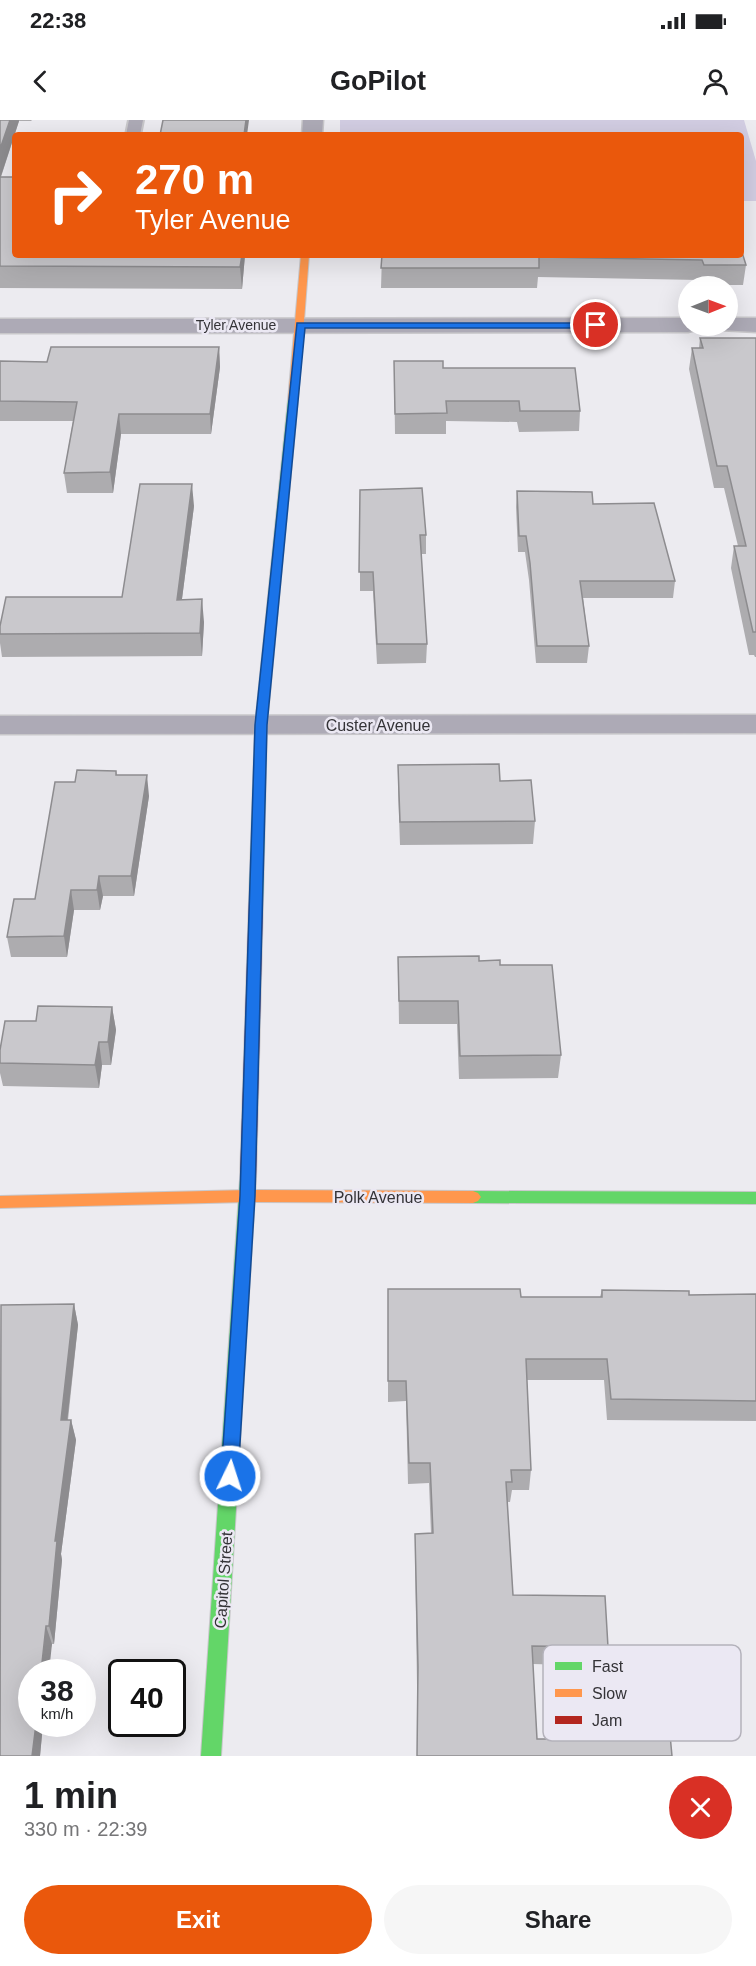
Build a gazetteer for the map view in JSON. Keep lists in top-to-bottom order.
{
  "streets": {
    "street": [
      "Tyler Avenue",
      "Custer Avenue",
      "Polk Avenue",
      "Capitol Street"
    ]
  },
  "crossings": [
    ["Tyler Avenue", "Capitol Street"],
    ["Custer Avenue", "Capitol Street"],
    ["Polk Avenue", "Capitol Street"]
  ],
  "legend": ["Fast", "Slow", "Jam"],
  "north": "right",
  "page": {
    "status": "22:38",
    "header": "GoPilot",
    "turn": ["270 m", "Tyler Avenue"],
    "speed": "38 km/h",
    "limit": "40",
    "heading": ["1 min", "330 m · 22:39"],
    "buttons": ["Exit", "Share"]
  }
}
